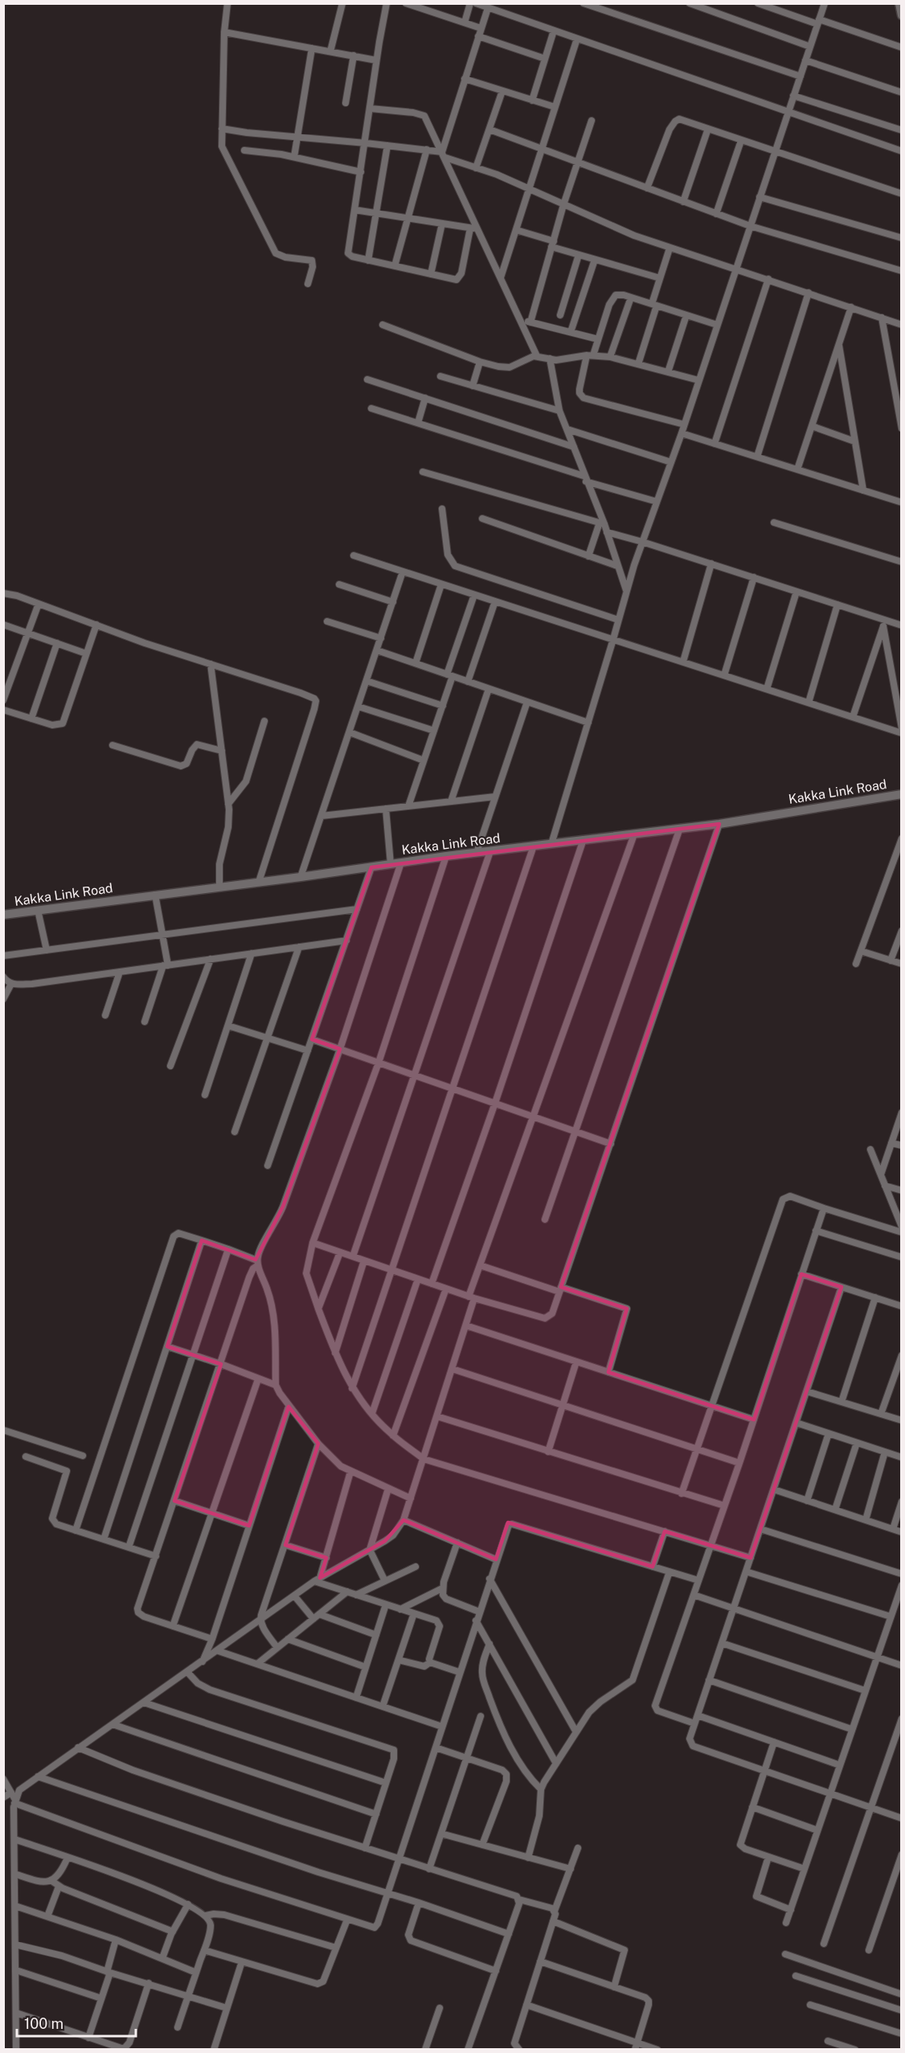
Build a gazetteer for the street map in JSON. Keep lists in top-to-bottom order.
{
  "streets": {
    "street": ["Kakka Link Road"]
  },
  "scale_bar": "100 m"
}
